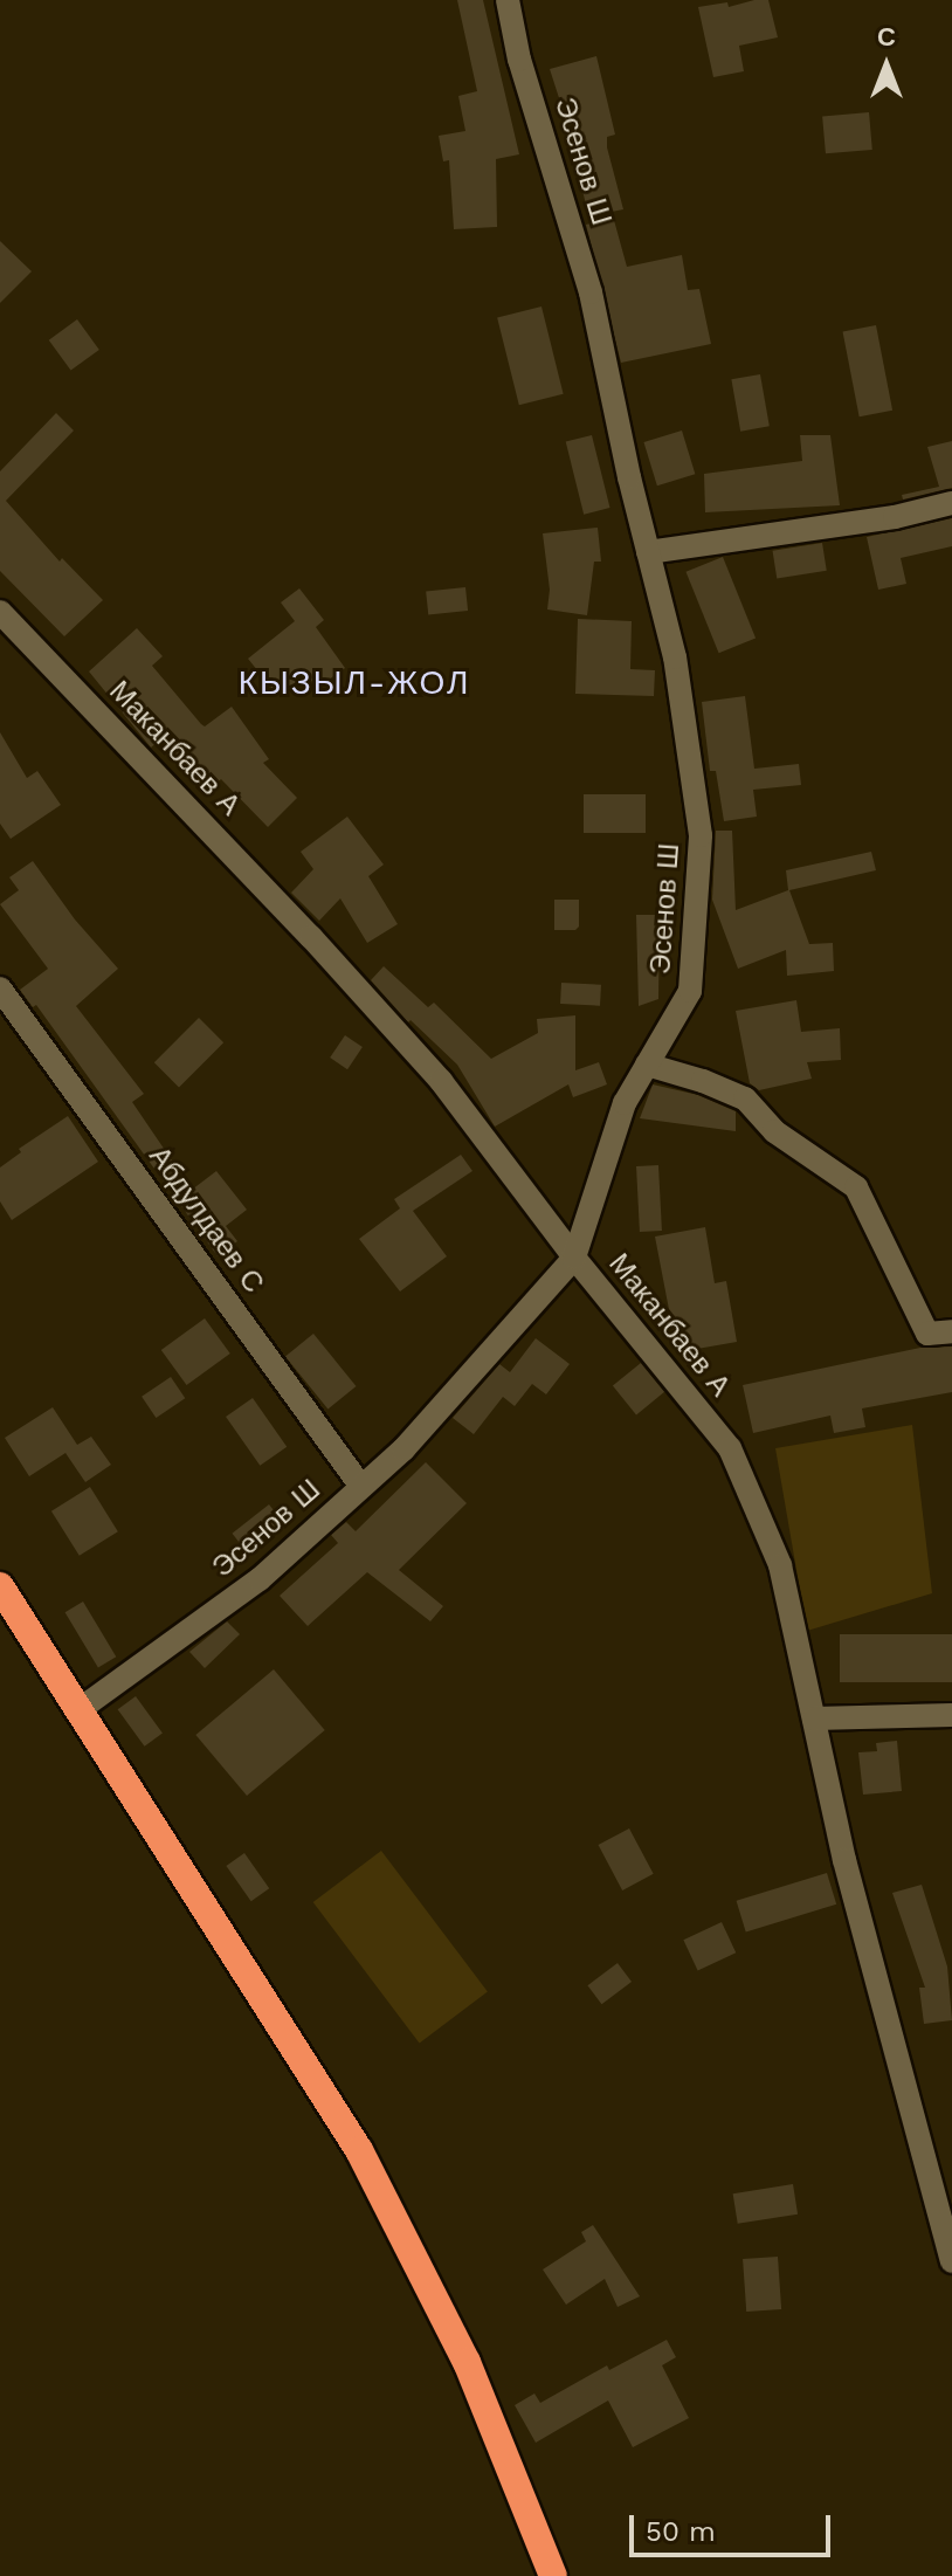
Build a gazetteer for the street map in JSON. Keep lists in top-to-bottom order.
{
  "streets": {
    "street": ["Эсенов Ш", "Маканбаев А", "Абдулдаев С"]
  },
  "crossings": [
    ["Эсенов Ш", "Маканбаев А"],
    ["Эсенов Ш", "Абдулдаев С"]
  ],
  "districts": ["КЫЗЫЛ-ЖОЛ"],
  "scale_bar": "50 m",
  "north": "top"
}
